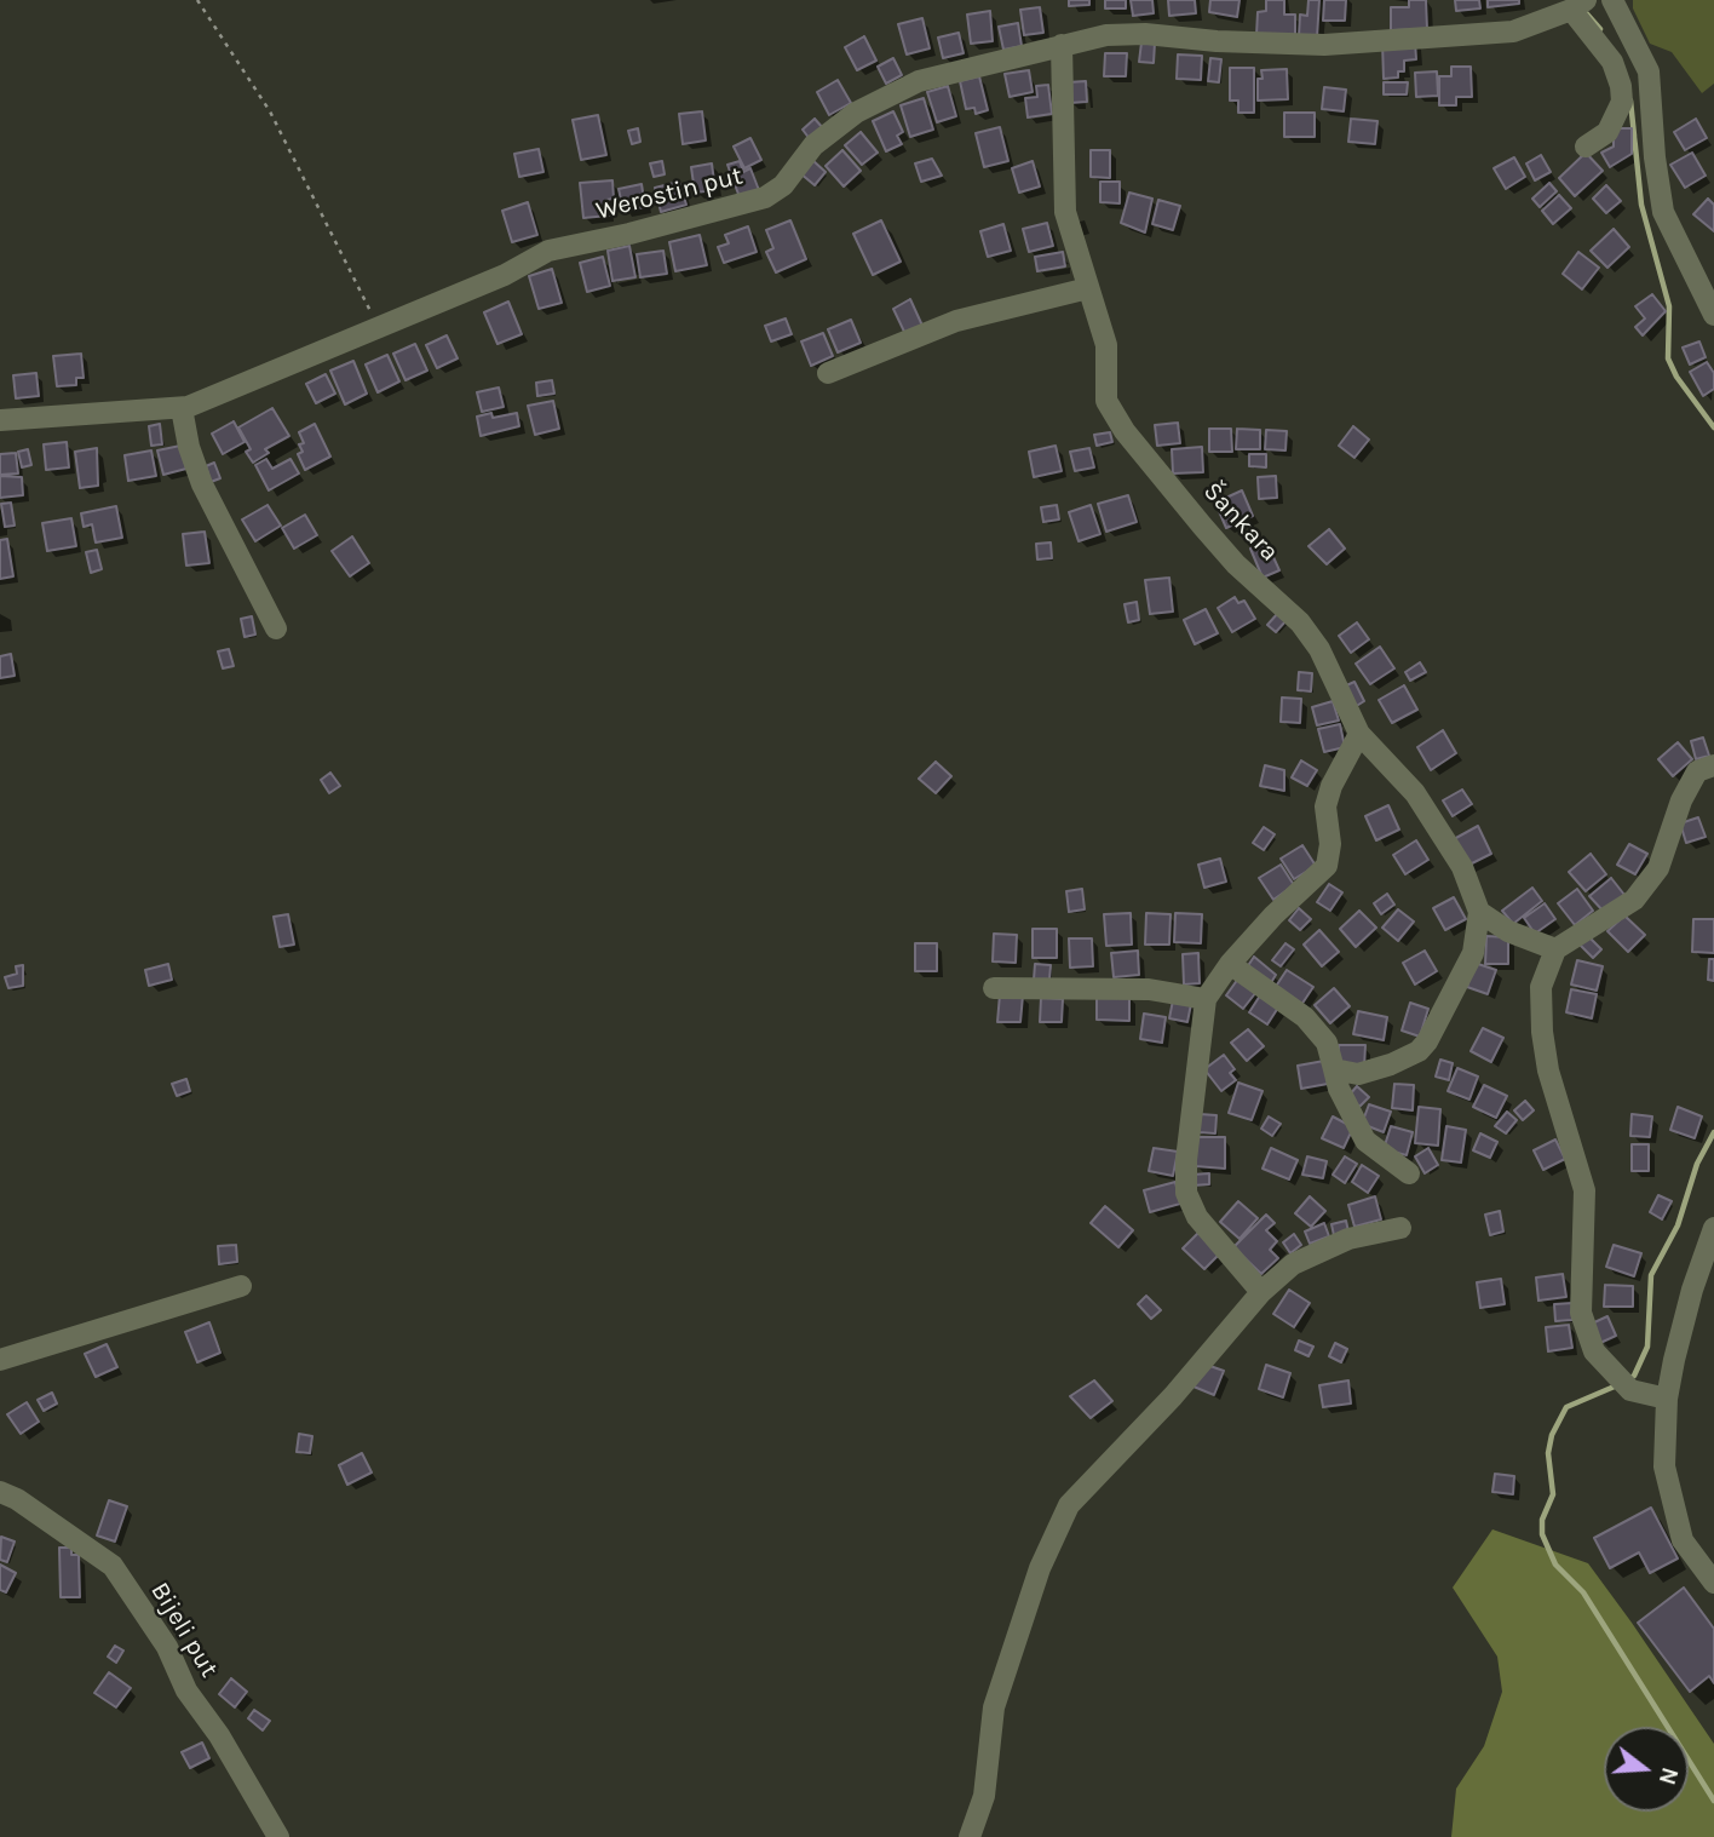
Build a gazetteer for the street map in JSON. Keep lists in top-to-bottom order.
{
  "streets": {
    "street": ["Werostin put", "Šankara", "Bijeli put"]
  },
  "crossings": [
    ["Werostin put", "Šankara"]
  ],
  "north": "right"
}
